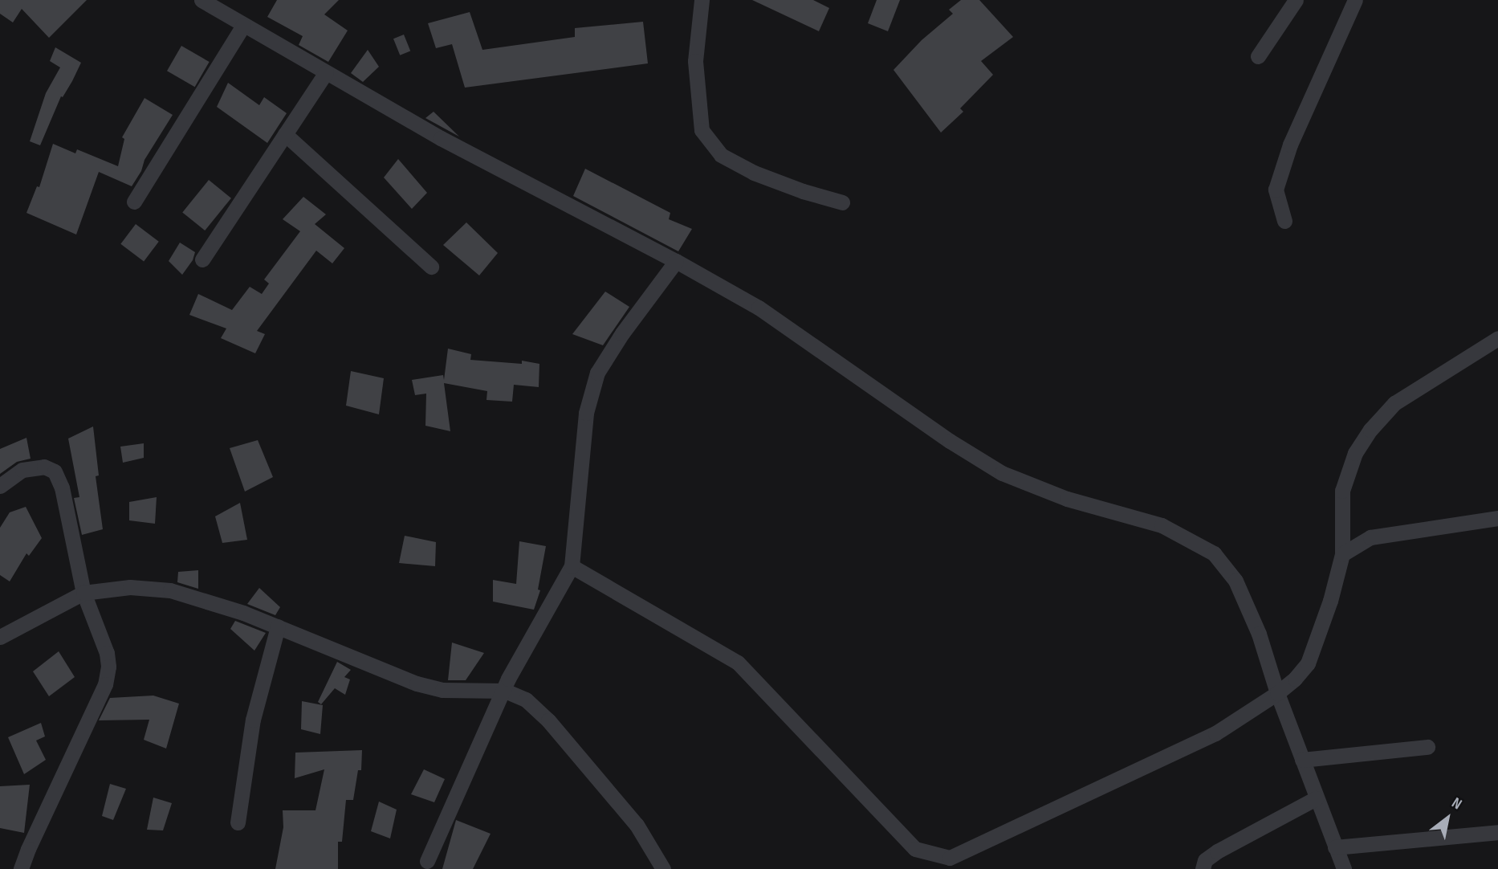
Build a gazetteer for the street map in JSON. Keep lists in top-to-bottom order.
{
  "north": "top right"
}
